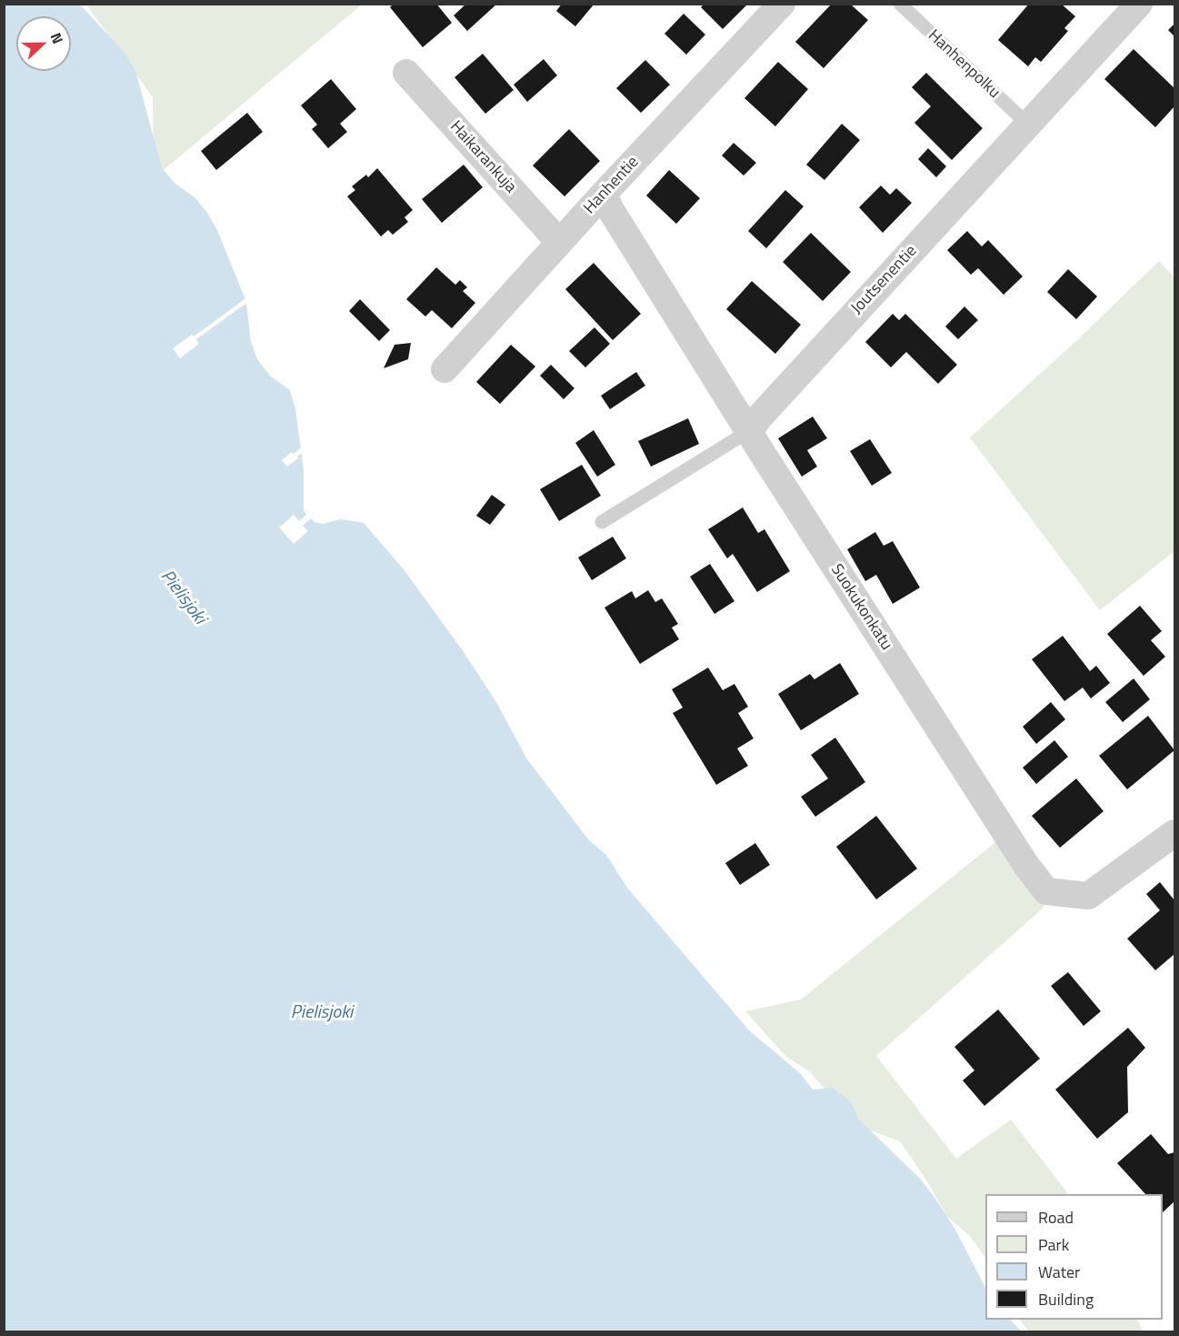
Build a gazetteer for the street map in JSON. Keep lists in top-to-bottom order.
{
  "streets": {
    "street": [
      "Haikarankuja",
      "Hanhentie",
      "Joutsenentie",
      "Suokukonkatu"
    ],
    "lane": ["Hanhenpolku"]
  },
  "crossings": [
    ["Hanhenpolku", "Joutsenentie"],
    ["Haikarankuja", "Hanhentie"],
    ["Hanhentie", "Suokukonkatu"],
    ["Joutsenentie", "Suokukonkatu"]
  ],
  "water": ["Pielisjoki"],
  "legend": [
    "Road",
    "Park",
    "Water",
    "Building"
  ],
  "north": "right"
}
